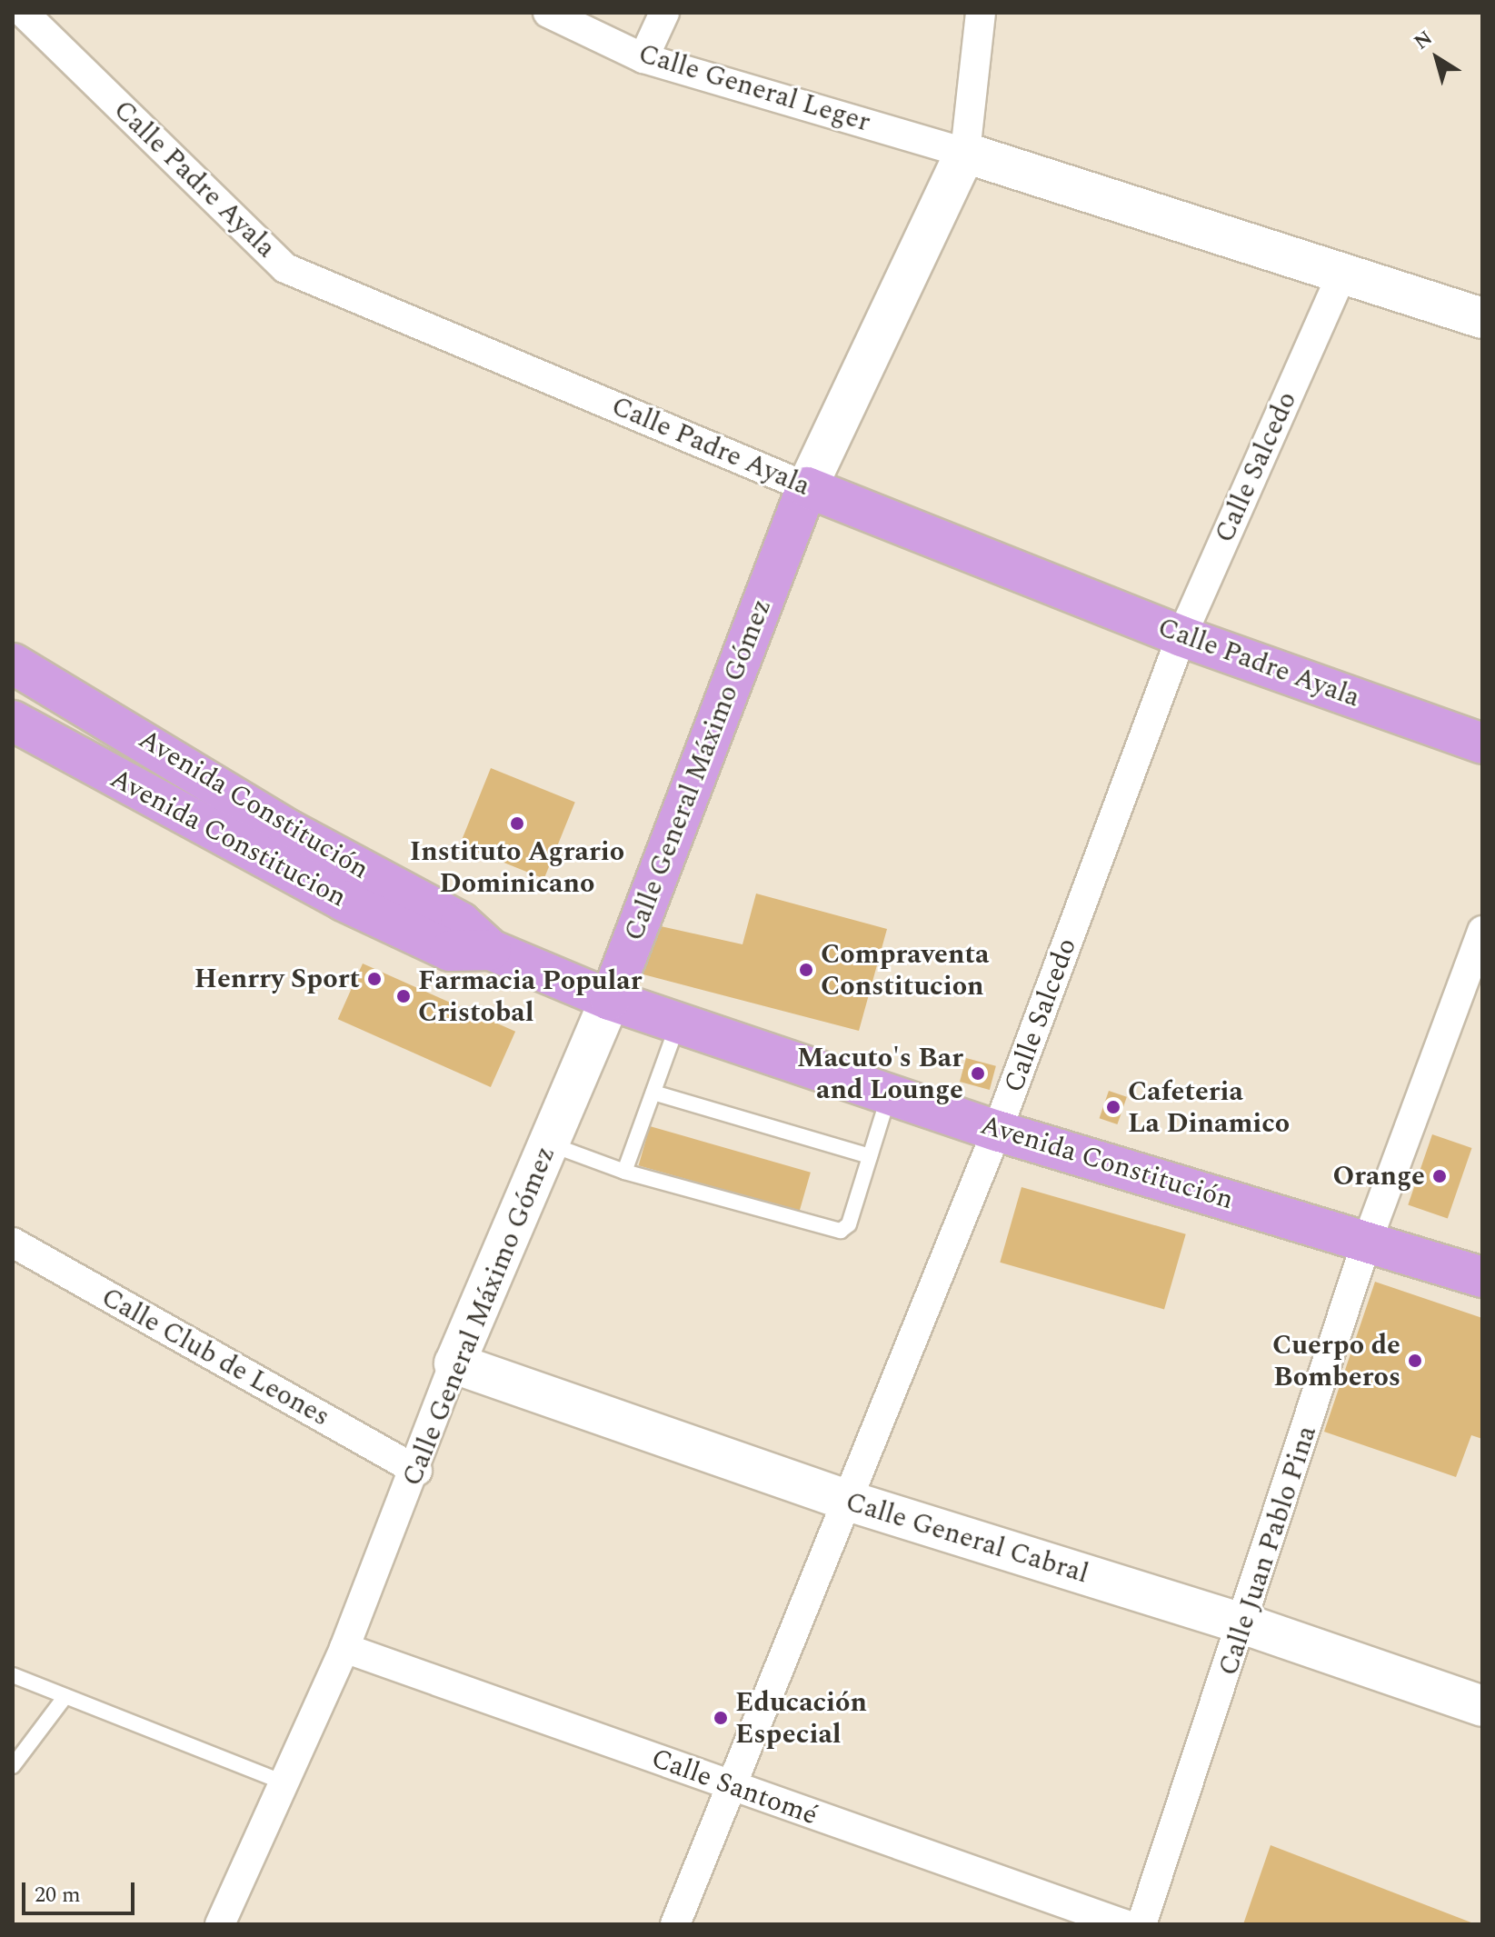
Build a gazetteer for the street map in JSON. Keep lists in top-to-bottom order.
{
  "streets": {
    "main road": [
      "Calle Padre Ayala",
      "Calle General Máximo Gómez",
      "Avenida Constitución",
      "Avenida Constitucion"
    ],
    "street": [
      "Calle General Leger",
      "Calle Salcedo",
      "Calle Club de Leones",
      "Calle General Cabral",
      "Calle Juan Pablo Pina",
      "Calle Santomé"
    ]
  },
  "crossings": [
    ["Calle General Leger", "Calle General Máximo Gómez"],
    ["Calle Padre Ayala", "Calle Salcedo"],
    ["Calle Padre Ayala", "Calle General Máximo Gómez"],
    ["Calle Salcedo", "Avenida Constitución"],
    ["Calle Salcedo", "Calle General Cabral"],
    ["Calle Salcedo", "Calle Santomé"],
    ["Calle General Máximo Gómez", "Avenida Constitución"],
    ["Calle General Máximo Gómez", "Calle Club de Leones"],
    ["Calle General Máximo Gómez", "Calle General Cabral"],
    ["Calle General Máximo Gómez", "Calle Santomé"],
    ["Avenida Constitución", "Avenida Constitucion"],
    ["Avenida Constitución", "Calle Juan Pablo Pina"],
    ["Calle General Cabral", "Calle Juan Pablo Pina"]
  ],
  "places": [
    "Instituto Agrario Dominicano",
    "Compraventa Constitucion",
    "Henrry Sport",
    "Farmacia Popular Cristobal",
    "Macuto's Bar and Lounge",
    "Cafeteria La Dinamico",
    "Orange",
    "Cuerpo de Bomberos",
    "Educación Especial"
  ],
  "scale_bar": "20 m",
  "north": "top left"
}
